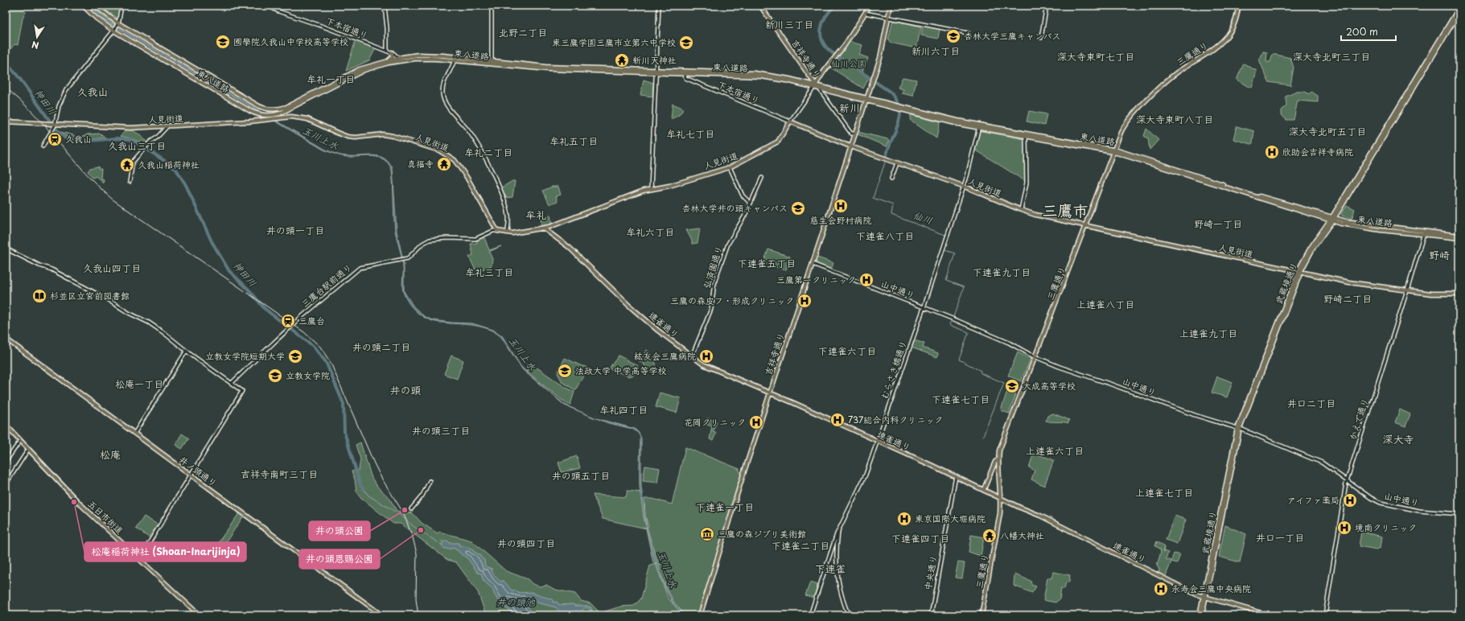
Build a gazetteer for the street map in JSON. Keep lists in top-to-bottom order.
{
  "streets": {
    "main road": [
      "三鷹通り",
      "東八道路",
      "吉祥寺通り",
      "人見街道",
      "武蔵境通り",
      "連雀通り",
      "井ノ頭通り",
      "五日市街道"
    ],
    "street": [
      "下本宿通り",
      "弘済園通り",
      "三鷹台駅前通り",
      "山中通り",
      "むらさき橋通り",
      "かえで通り",
      "中央通り"
    ]
  },
  "crossings": [
    ["下本宿通り", "東八道路"],
    ["下本宿通り", "人見街道"],
    ["三鷹通り", "東八道路"],
    ["三鷹通り", "人見街道"],
    ["三鷹通り", "山中通り"],
    ["三鷹通り", "連雀通り"],
    ["東八道路", "吉祥寺通り"],
    ["東八道路", "武蔵境通り"],
    ["東八道路", "むらさき橋通り"],
    ["東八道路", "かえで通り"],
    ["吉祥寺通り", "人見街道"],
    ["吉祥寺通り", "山中通り"],
    ["吉祥寺通り", "連雀通り"],
    ["人見街道", "武蔵境通り"],
    ["人見街道", "三鷹台駅前通り"],
    ["人見街道", "連雀通り"],
    ["人見街道", "むらさき橋通り"],
    ["人見街道", "かえで通り"],
    ["弘済園通り", "連雀通り"],
    ["武蔵境通り", "山中通り"],
    ["武蔵境通り", "連雀通り"],
    ["山中通り", "むらさき橋通り"],
    ["山中通り", "かえで通り"],
    ["連雀通り", "むらさき橋通り"],
    ["連雀通り", "中央通り"]
  ],
  "districts": [
    "新川三丁目",
    "北野二丁目",
    "新川六丁目",
    "深大寺東町七丁目",
    "深大寺北町三丁目",
    "牟礼一丁目",
    "久我山",
    "新川",
    "深大寺東町八丁目",
    "深大寺北町五丁目",
    "牟礼七丁目",
    "牟礼五丁目",
    "久我山三丁目",
    "牟礼二丁目",
    "三鷹市",
    "牟礼",
    "野崎一丁目",
    "井の頭一丁目",
    "牟礼六丁目",
    "下連雀八丁目",
    "野崎",
    "下連雀五丁目",
    "久我山四丁目",
    "牟礼三丁目",
    "下連雀九丁目",
    "野崎二丁目",
    "上連雀八丁目",
    "上連雀九丁目",
    "井の頭二丁目",
    "下連雀六丁目",
    "松庵一丁目",
    "井の頭",
    "下連雀七丁目",
    "井口二丁目",
    "牟礼四丁目",
    "井の頭三丁目",
    "深大寺",
    "上連雀六丁目",
    "松庵",
    "吉祥寺南町三丁目",
    "井の頭五丁目",
    "上連雀七丁目",
    "下連雀一丁目",
    "井口一丁目",
    "下連雀四丁目",
    "井の頭四丁目",
    "下連雀二丁目",
    "下連雀"
  ],
  "water": [
    "神田川",
    "玉川上水",
    "仙川",
    "井の頭池"
  ],
  "parks": ["仙川公園"],
  "places": {
    "school or university": [
      "杏林大学三鷹キャンパス",
      "國學院久我山中学校高等学校",
      "東三鷹学園三鷹市立第六中学校",
      "杏林大学井の頭キャンパス",
      "立教女学院短期大学",
      "法政大学 中学高等学校",
      "立教女学院",
      "大成高等学校"
    ],
    "temple": [
      "新川天神社",
      "真福寺",
      "久我山稲荷神社",
      "八幡大神社"
    ],
    "station": ["久我山", "三鷹台"],
    "hospital": [
      "欣助会吉祥寺病院",
      "慈生会野村病院",
      "三鷹第一クリニック",
      "三鷹の森皮フ・形成クリニック",
      "紘友会三鷹病院",
      "737総合内科クリニック",
      "花岡クリニック",
      "アイファ薬局",
      "東京国際大堀病院",
      "境南クリニック",
      "永寿会三鷹中央病院"
    ],
    "library": ["杉並区立宮前図書館"],
    "other": ["松庵稲荷神社 (Shoan-Inarijinja)", "井の頭公園", "井の頭恩賜公園"],
    "museum": ["三鷹の森ジブリ美術館"]
  },
  "scale_bar": "200 m",
  "north": "bottom"
}
